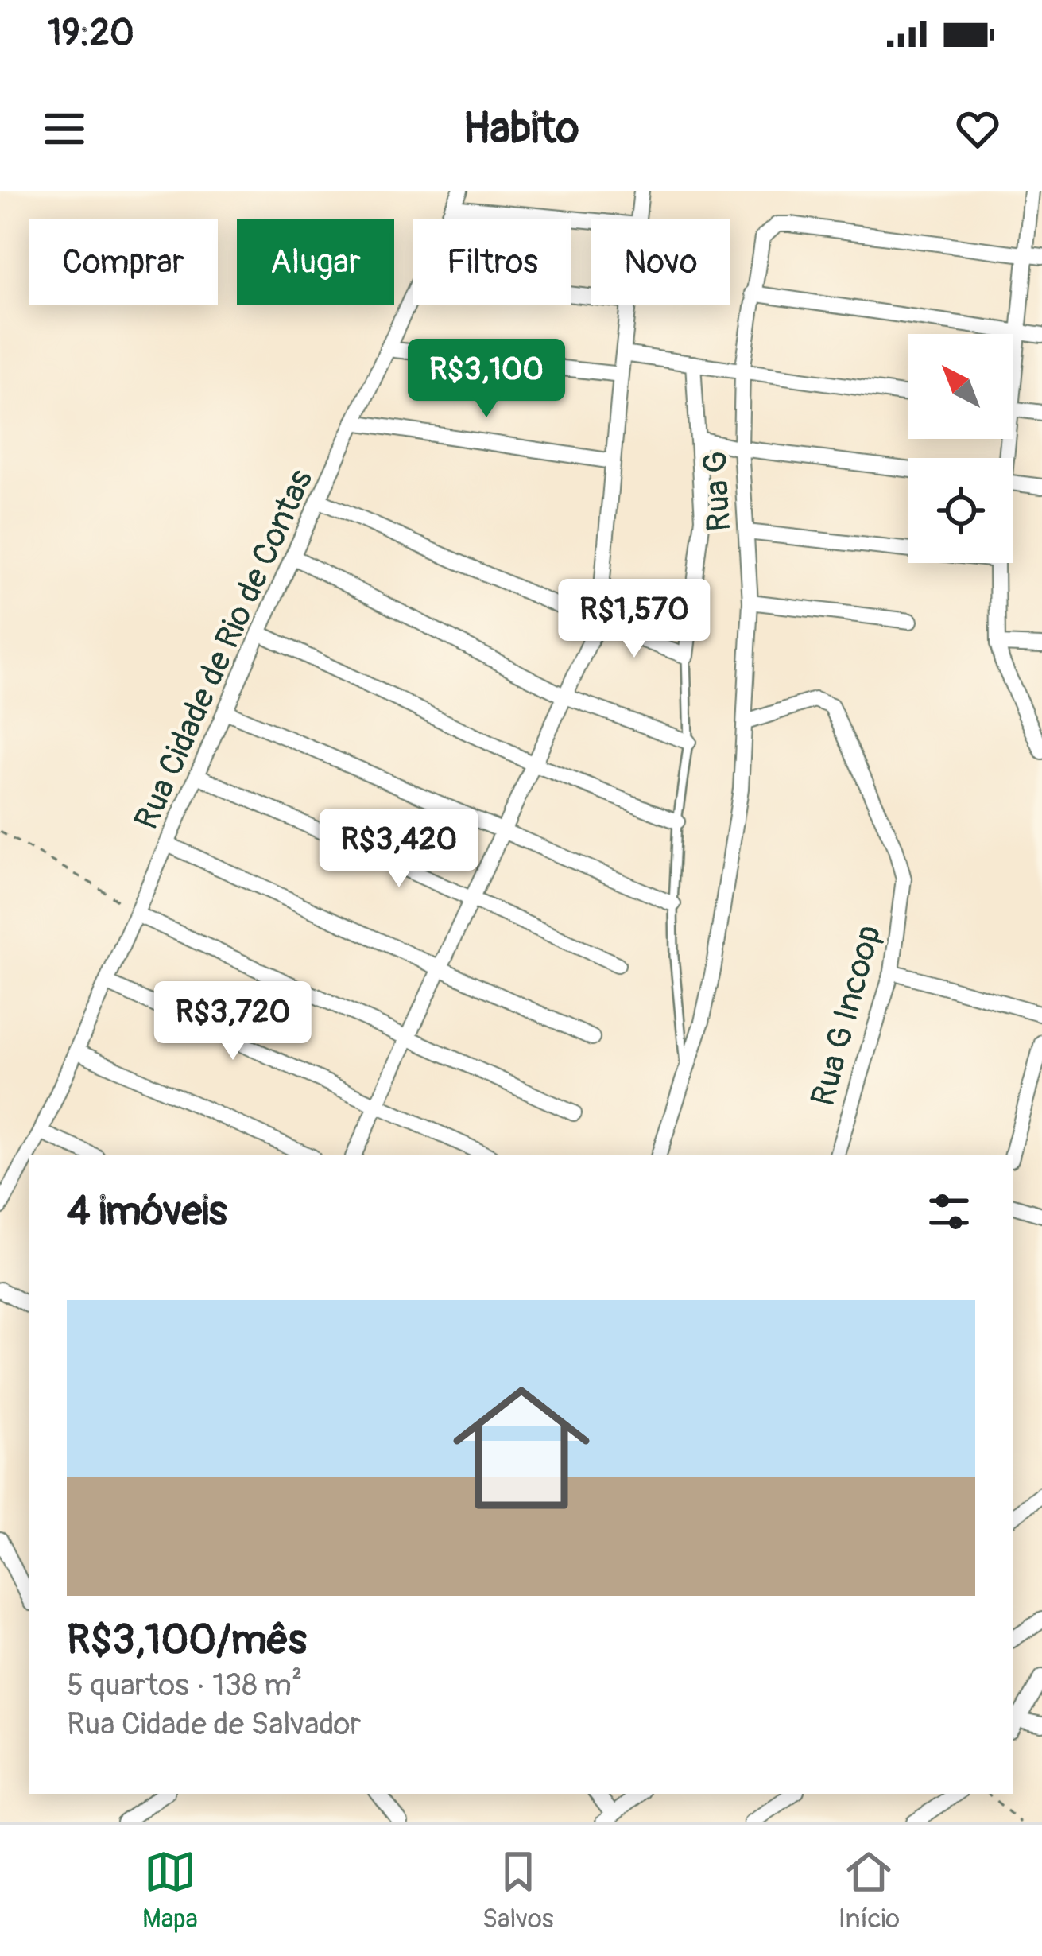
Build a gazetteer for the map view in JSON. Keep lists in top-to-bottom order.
{
  "streets": {
    "street": ["Rua G", "Rua Cidade de Rio de Contas", "Rua G Incoop"]
  },
  "crossings": [
    ["Rua G", "Rua G Incoop"]
  ],
  "north": "top left",
  "page": {
    "status": "19:20",
    "header": "Habito",
    "chip": [
      "Comprar",
      "Alugar",
      "Filtros",
      "Novo"
    ],
    "price": [
      "R$3,100",
      "R$1,570",
      "R$3,420",
      "R$3,720"
    ],
    "heading": "4 imóveis",
    "list": [
      {
        "name": "R$3,100/mês",
        "note": "5 quartos · 138 m² · Rua Cidade de Salvador"
      }
    ],
    "tabs": ["Mapa", "Salvos", "Início"]
  }
}
